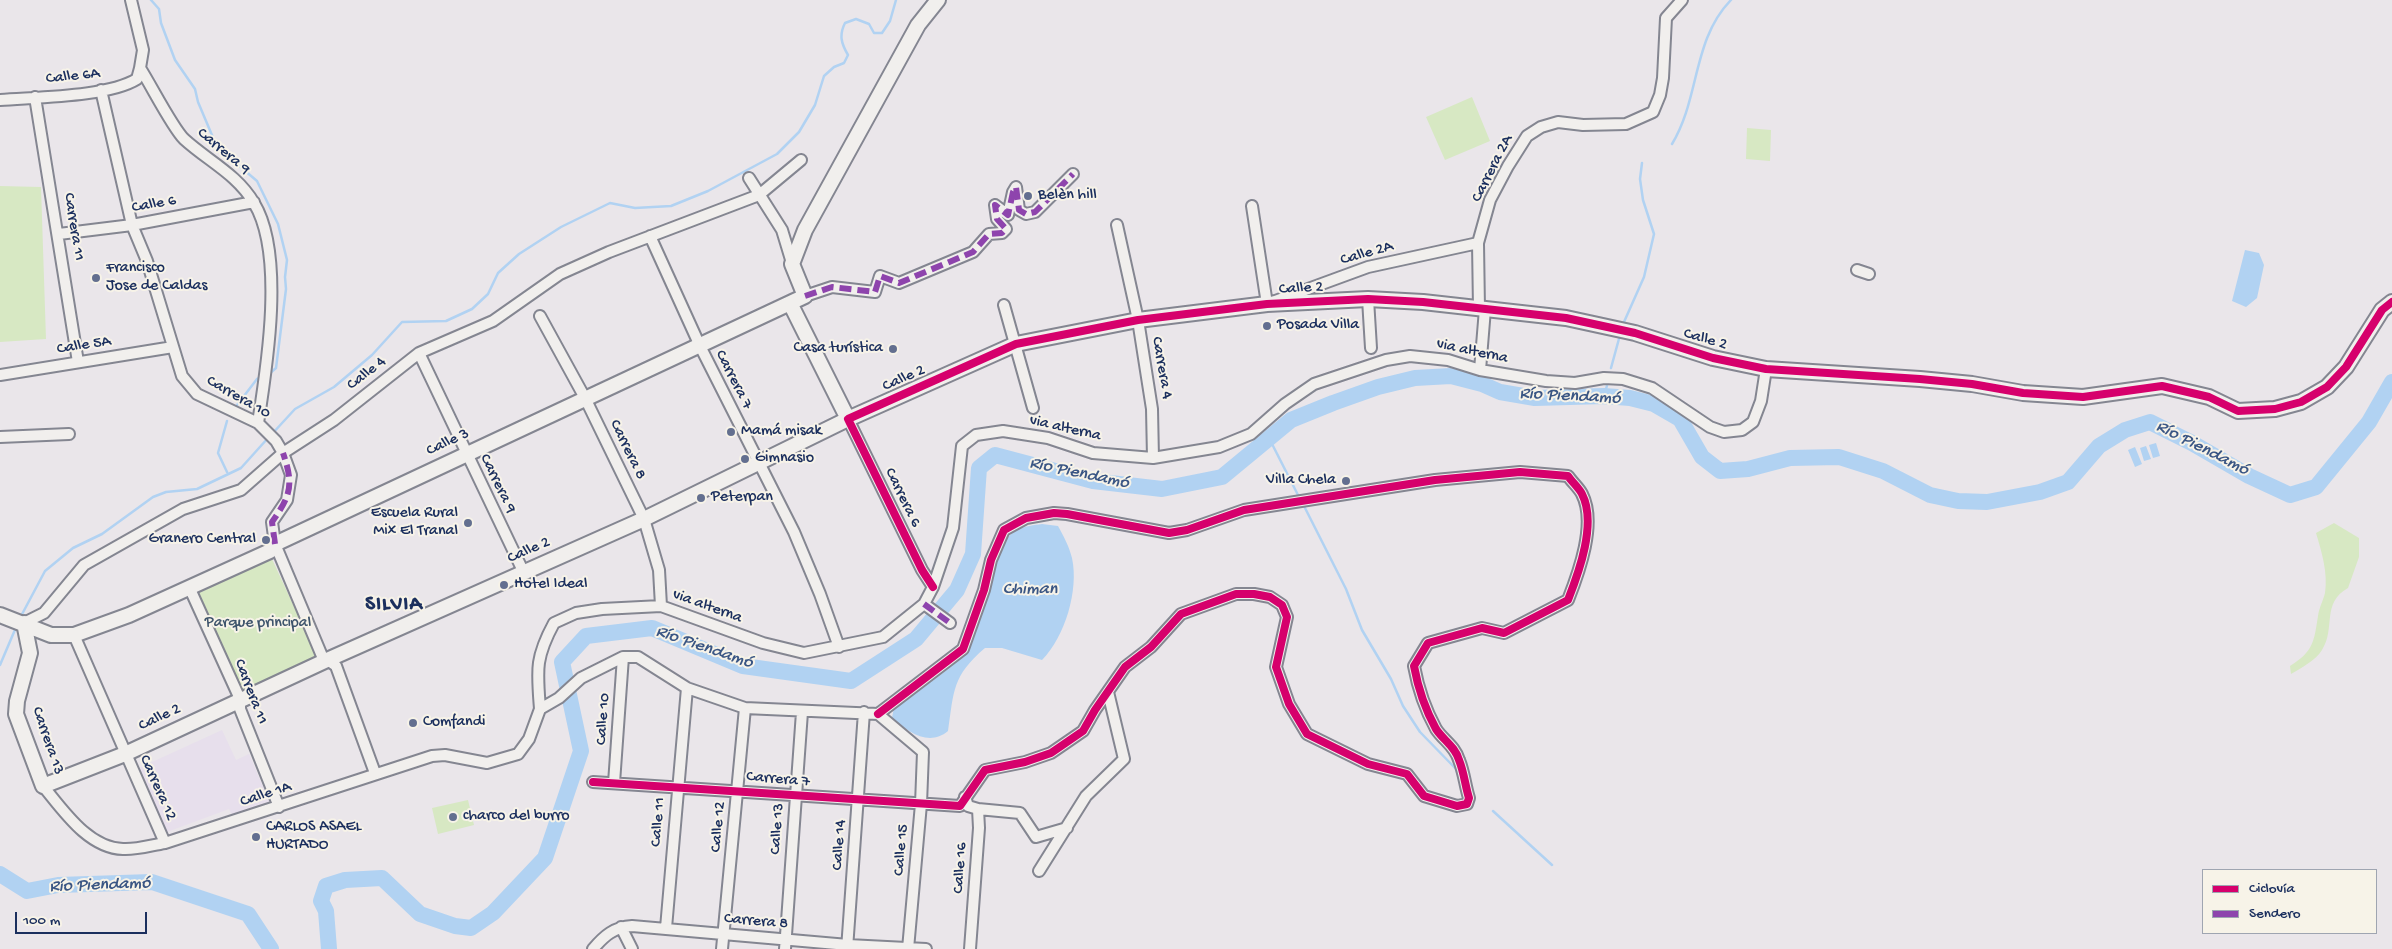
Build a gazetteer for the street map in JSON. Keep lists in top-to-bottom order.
{
  "streets": {
    "main road": [
      "Calle 2",
      "Calle 3",
      "Carrera 6",
      "Carrera 13"
    ],
    "street": [
      "Calle 6A",
      "Carrera 9",
      "Carrera 2A",
      "Calle 6",
      "Carrera 11",
      "Calle 2A",
      "Calle 5A",
      "via alterna",
      "Carrera 4",
      "Calle 4",
      "Carrera 7",
      "Carrera 10",
      "Carrera 8",
      "Calle 10",
      "Carrera 12",
      "Calle 1A",
      "Calle 11",
      "Calle 12",
      "Calle 13",
      "Calle 14",
      "Calle 15",
      "Calle 16"
    ]
  },
  "crossings": [
    ["Calle 6A", "Carrera 9"],
    ["Calle 6A", "Carrera 11"],
    ["Calle 6A", "Carrera 10"],
    ["Carrera 9", "Calle 6"],
    ["Carrera 9", "Calle 2"],
    ["Carrera 9", "Calle 4"],
    ["Carrera 9", "Carrera 10"],
    ["Carrera 9", "Calle 3"],
    ["Carrera 2A", "Calle 2A"],
    ["Carrera 2A", "Calle 2"],
    ["Carrera 2A", "via alterna"],
    ["Calle 6", "Carrera 11"],
    ["Calle 6", "Carrera 10"],
    ["Carrera 11", "Calle 2"],
    ["Carrera 11", "Calle 5A"],
    ["Carrera 11", "Calle 3"],
    ["Carrera 11", "Calle 1A"],
    ["Calle 2A", "Calle 2"],
    ["Calle 2", "via alterna"],
    ["Calle 2", "Carrera 4"],
    ["Calle 2", "Carrera 7"],
    ["Calle 2", "Carrera 10"],
    ["Calle 2", "Carrera 8"],
    ["Calle 2", "Carrera 6"],
    ["Calle 2", "Carrera 13"],
    ["Calle 2", "Carrera 12"],
    ["Calle 5A", "Carrera 10"],
    ["via alterna", "Carrera 4"],
    ["via alterna", "Carrera 7"],
    ["via alterna", "Carrera 8"],
    ["via alterna", "Carrera 6"],
    ["via alterna", "Calle 1A"],
    ["Calle 4", "Carrera 7"],
    ["Calle 4", "Carrera 10"],
    ["Calle 4", "Calle 3"],
    ["Calle 4", "Carrera 13"],
    ["Carrera 7", "Calle 3"],
    ["Carrera 7", "Calle 10"],
    ["Carrera 7", "Calle 11"],
    ["Carrera 7", "Calle 12"],
    ["Carrera 7", "Calle 13"],
    ["Carrera 7", "Calle 14"],
    ["Carrera 7", "Calle 15"],
    ["Carrera 10", "Calle 3"],
    ["Carrera 10", "Calle 1A"],
    ["Calle 3", "Carrera 8"],
    ["Calle 3", "Carrera 6"],
    ["Calle 3", "Carrera 13"],
    ["Calle 3", "Carrera 12"],
    ["Carrera 8", "Calle 11"],
    ["Carrera 8", "Calle 12"],
    ["Carrera 8", "Calle 13"],
    ["Carrera 8", "Calle 14"],
    ["Carrera 8", "Calle 15"],
    ["Carrera 13", "Carrera 12"],
    ["Carrera 13", "Calle 1A"],
    ["Carrera 12", "Calle 1A"]
  ],
  "districts": ["SILVIA"],
  "water": ["Río Piendamó", "Chiman"],
  "parks": ["Parque principal"],
  "places": [
    "Belèn hill",
    "Francisco Jose de Caldas",
    "Posada Villa",
    "Casa turística",
    "Mamá misak",
    "Gimnasio",
    "Villa Chela",
    "Peterpan",
    "Escuela Rural Mix El Tranal",
    "Granero Central",
    "Hotel Ideal",
    "Comfandi",
    "charco del burro",
    "CARLOS ASAEL HURTADO"
  ],
  "legend": ["Ciclovía", "Sendero"],
  "scale_bar": "100 m"
}
